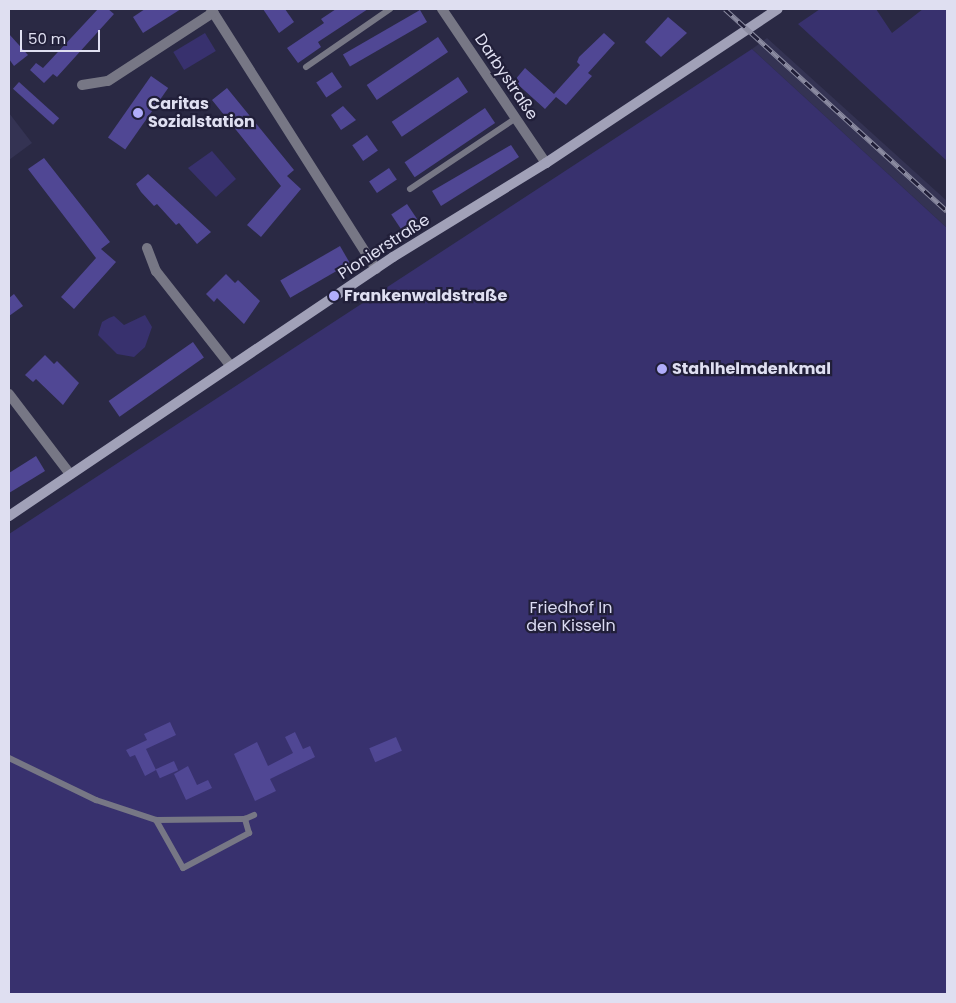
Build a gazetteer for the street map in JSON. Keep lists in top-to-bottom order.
{
  "streets": {
    "street": ["Darbystraße", "Pionierstraße"]
  },
  "crossings": [
    ["Darbystraße", "Pionierstraße"]
  ],
  "parks": ["Friedhof In den Kisseln"],
  "places": ["Caritas Sozialstation", "Frankenwaldstraße", "Stahlhelmdenkmal"],
  "scale_bar": "50 m"
}
